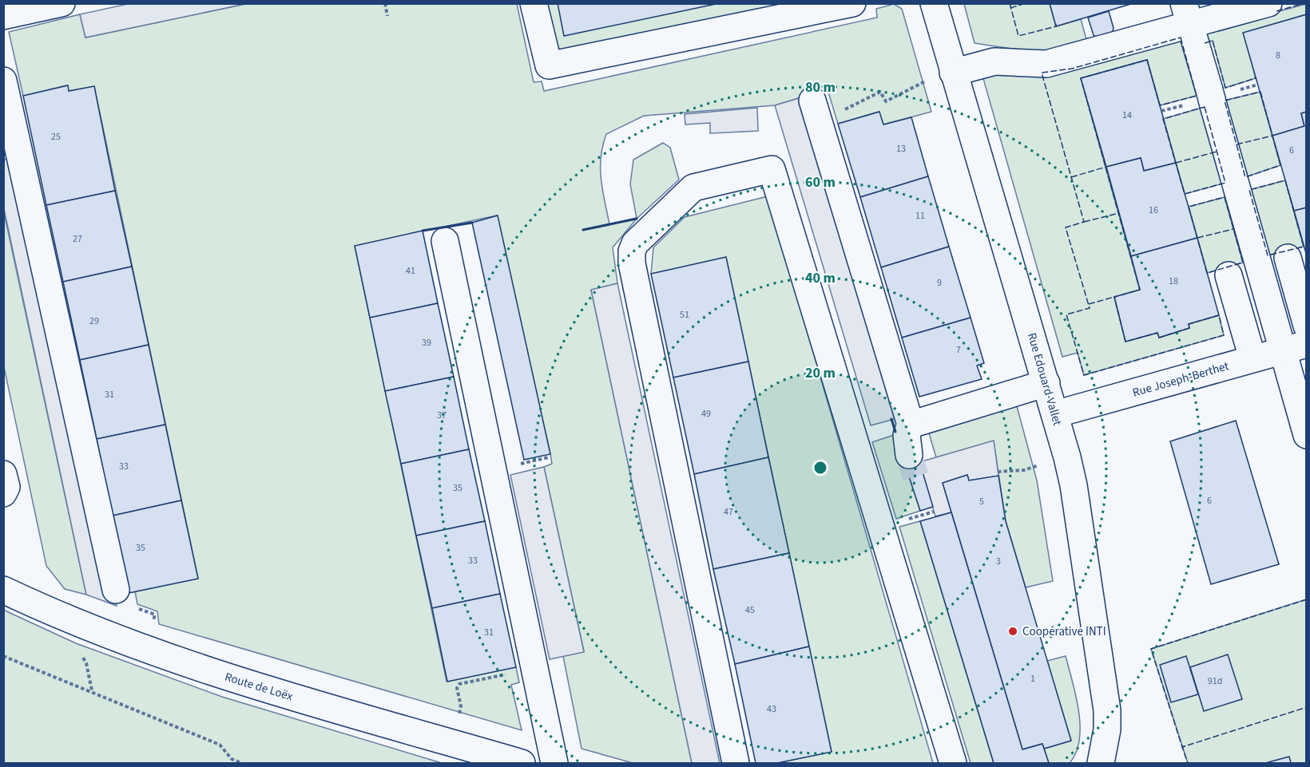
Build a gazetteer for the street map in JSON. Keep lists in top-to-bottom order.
{
  "streets": {
    "street": ["Rue Edouard-Vallet", "Rue Joseph-Berthet", "Route de Loëx"]
  },
  "crossings": [
    ["Rue Edouard-Vallet", "Rue Joseph-Berthet"]
  ],
  "places": ["Coopérative INTI"],
  "house_numbers": [
    "8",
    "14",
    "25",
    "13",
    "6",
    "16",
    "11",
    "27",
    "41",
    "18",
    "9",
    "51",
    "29",
    "39",
    "7",
    "31",
    "49",
    "37",
    "33",
    "35",
    "6",
    "5",
    "47",
    "35",
    "33",
    "3",
    "45",
    "31",
    "1",
    "91d",
    "43"
  ],
  "rings": [
    "80 m",
    "60 m",
    "40 m",
    "20 m"
  ]
}
